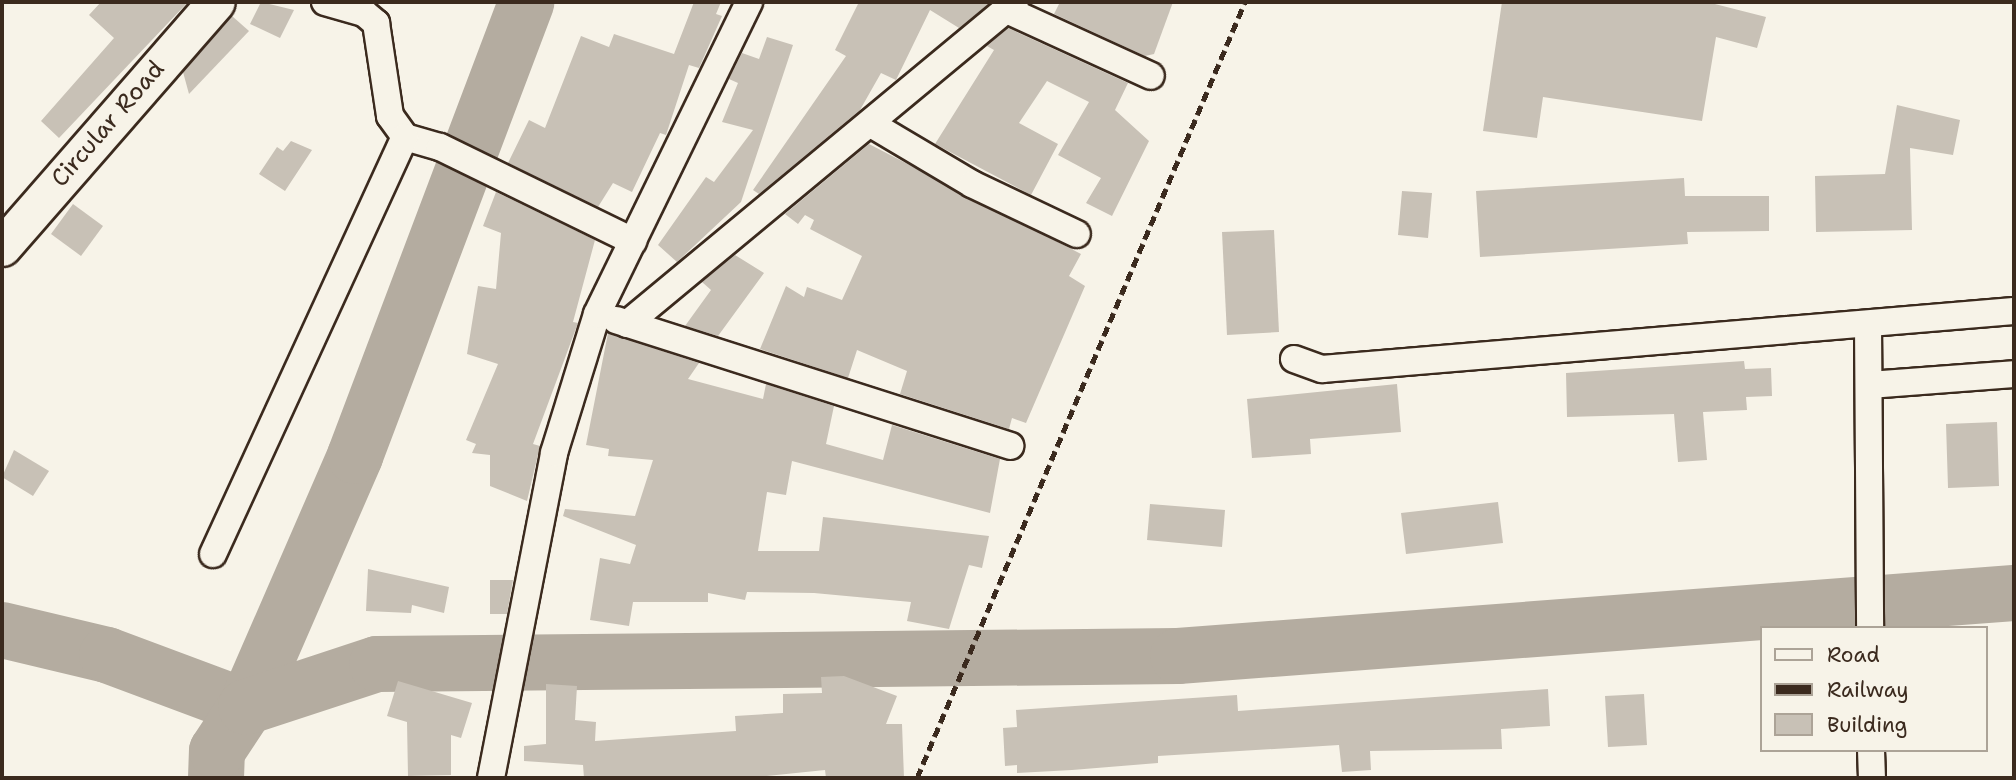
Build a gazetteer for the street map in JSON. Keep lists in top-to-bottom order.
{
  "streets": {
    "main road": ["Circular Road"]
  },
  "legend": ["Road", "Railway", "Building"]
}
